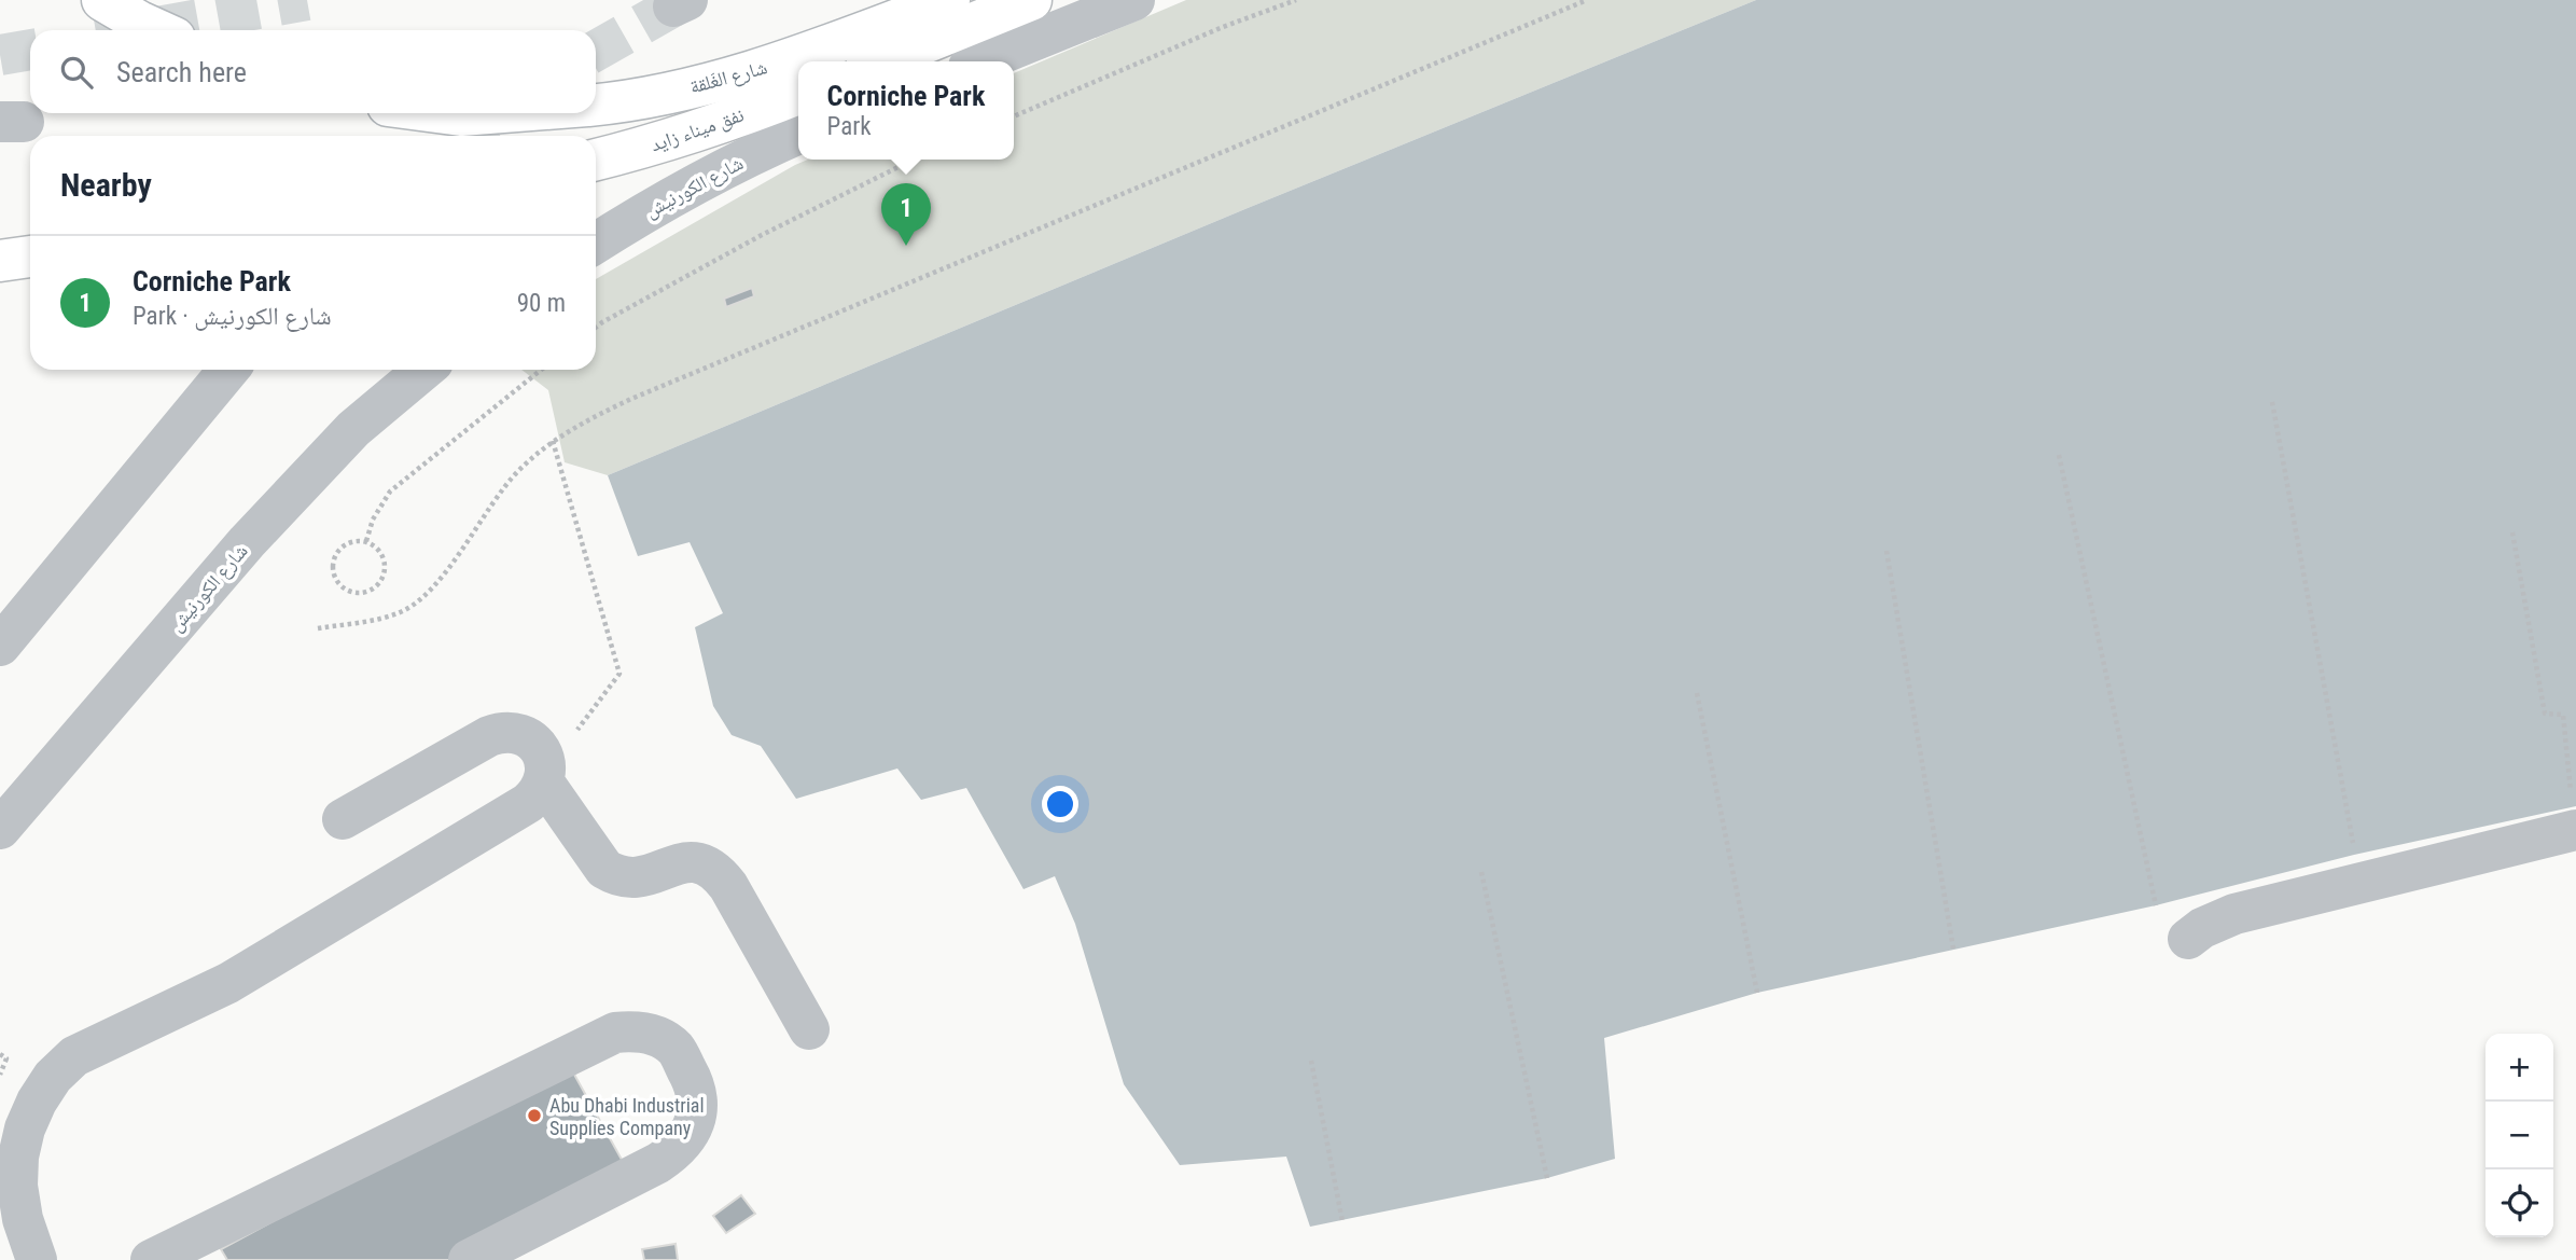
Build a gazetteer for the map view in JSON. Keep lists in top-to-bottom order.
{
  "streets": {
    "main road": ["شارع الغَلقة", "نفق ميناء زايد"],
    "street": ["شارع الكورنيش"]
  },
  "places": ["Abu Dhabi Industrial Supplies Company"],
  "page": {
    "search": "Search here",
    "popup": ["Corniche Park", "Park"],
    "heading": "Nearby",
    "pins": "1",
    "list": [
      {
        "mark": "1",
        "name": "Corniche Park",
        "note": "Park · شارع الكورنيش",
        "value": "90 m"
      }
    ],
    "map_buttons": ["+", "−"]
  }
}
